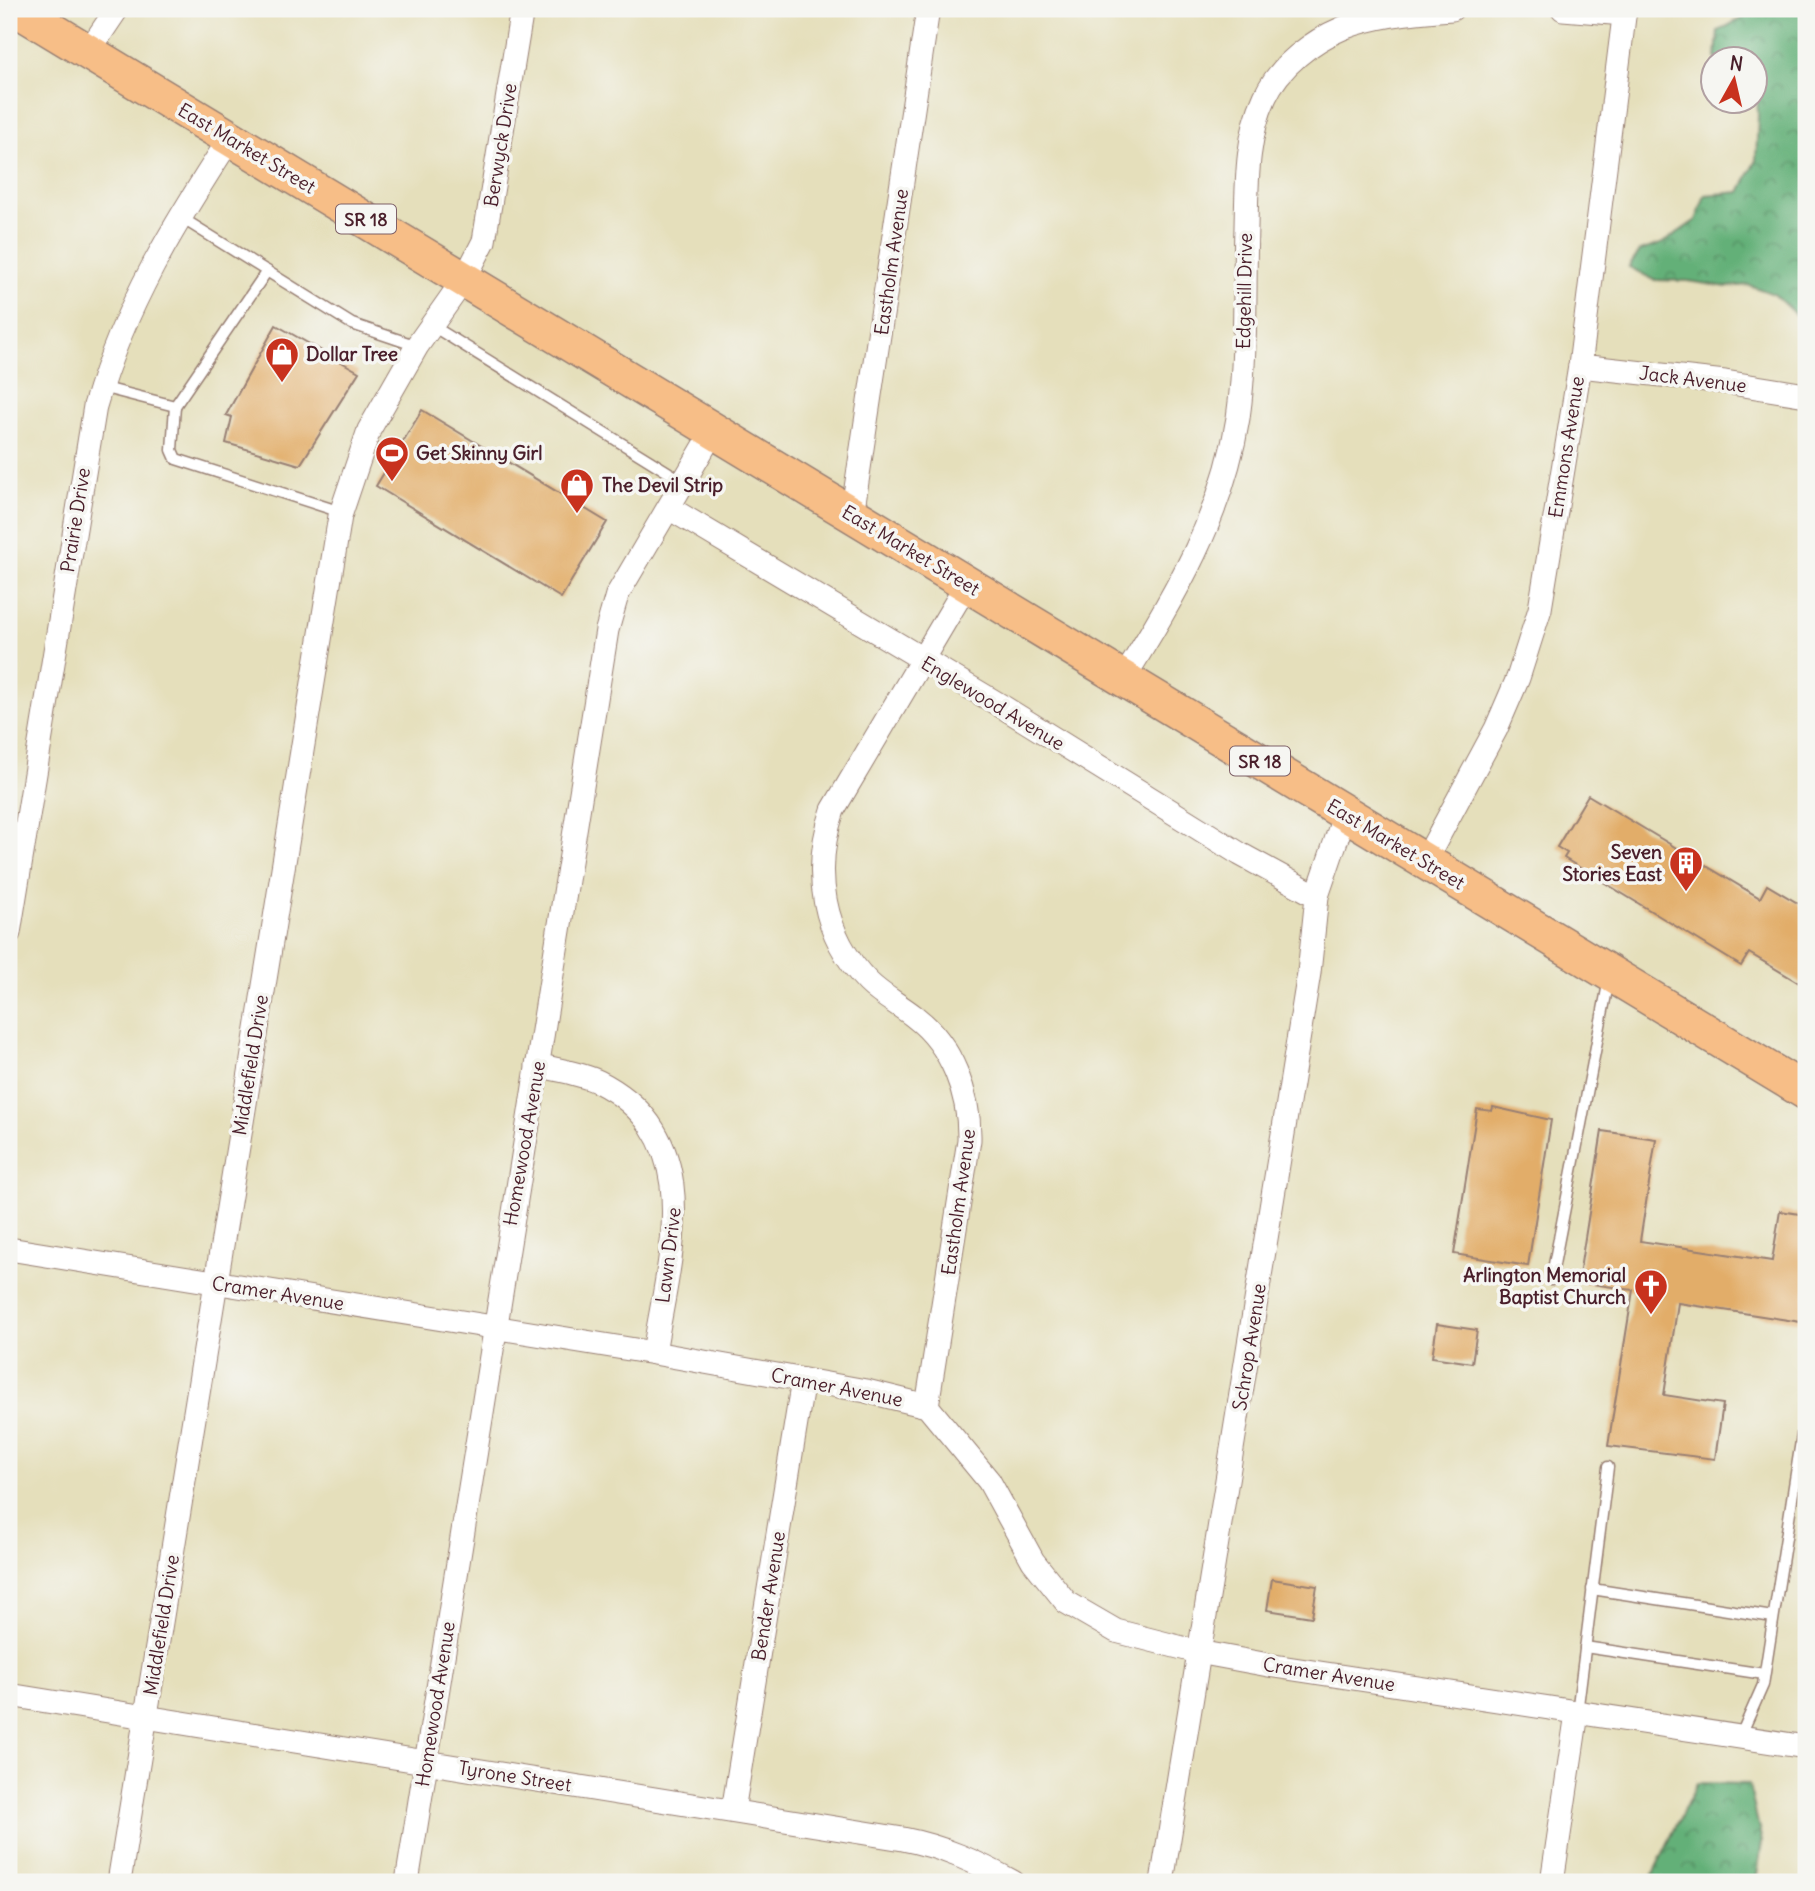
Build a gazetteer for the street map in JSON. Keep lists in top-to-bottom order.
{
  "streets": {
    "main road": ["East Market Street", "SR 18"],
    "street": [
      "Berwyck Drive",
      "Eastholm Avenue",
      "Edgehill Drive",
      "Jack Avenue",
      "Emmons Avenue",
      "Prairie Drive",
      "Englewood Avenue",
      "Middlefield Drive",
      "Homewood Avenue",
      "Lawn Drive",
      "Cramer Avenue",
      "Schrop Avenue",
      "Bender Avenue",
      "Tyrone Street"
    ]
  },
  "crossings": [
    ["Berwyck Drive", "East Market Street"],
    ["Berwyck Drive", "Middlefield Drive"],
    ["East Market Street", "Eastholm Avenue"],
    ["East Market Street", "Edgehill Drive"],
    ["East Market Street", "Emmons Avenue"],
    ["East Market Street", "Prairie Drive"],
    ["East Market Street", "Middlefield Drive"],
    ["East Market Street", "Homewood Avenue"],
    ["East Market Street", "Schrop Avenue"],
    ["Eastholm Avenue", "Englewood Avenue"],
    ["Eastholm Avenue", "Cramer Avenue"],
    ["Jack Avenue", "Emmons Avenue"],
    ["Englewood Avenue", "Homewood Avenue"],
    ["Englewood Avenue", "Schrop Avenue"],
    ["Middlefield Drive", "Cramer Avenue"],
    ["Middlefield Drive", "Tyrone Street"],
    ["Homewood Avenue", "Lawn Drive"],
    ["Homewood Avenue", "Cramer Avenue"],
    ["Homewood Avenue", "Tyrone Street"],
    ["Lawn Drive", "Cramer Avenue"],
    ["Cramer Avenue", "Schrop Avenue"],
    ["Cramer Avenue", "Bender Avenue"],
    ["Bender Avenue", "Tyrone Street"]
  ],
  "places": {
    "shop": ["Dollar Tree", "The Devil Strip"],
    "sports": ["Get Skinny Girl"],
    "building": ["Seven Stories East"],
    "church": ["Arlington Memorial Baptist Church"]
  },
  "north": "top"
}
